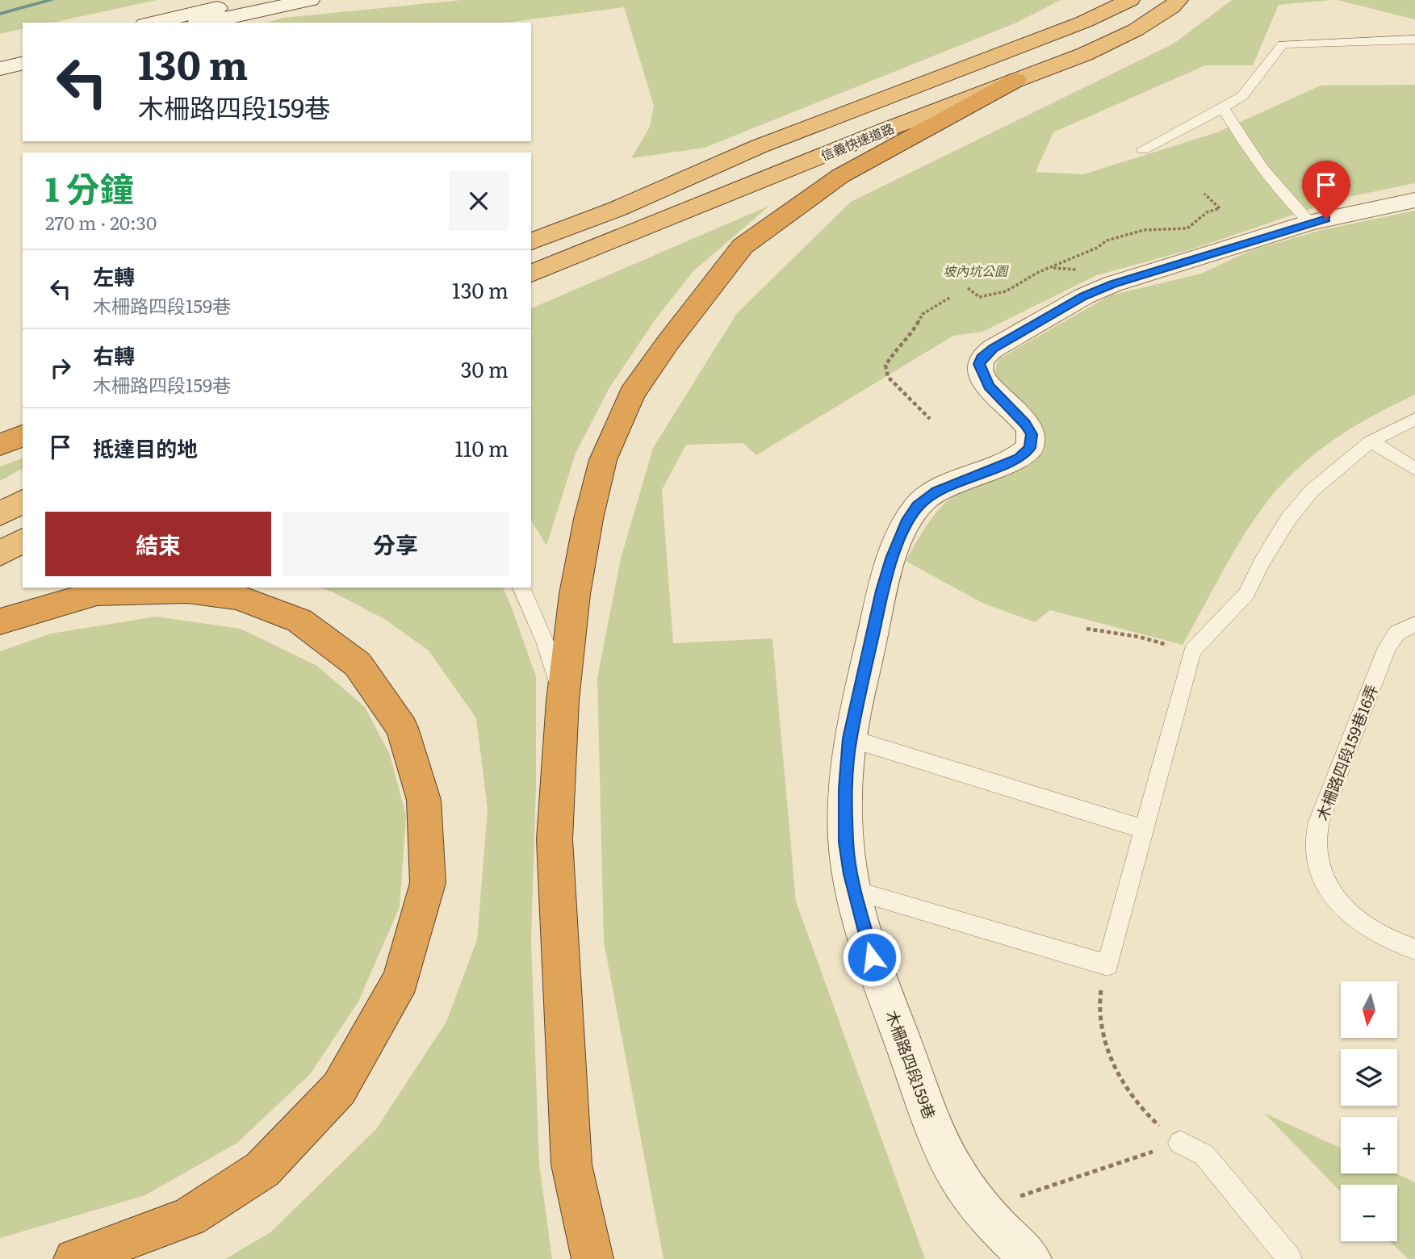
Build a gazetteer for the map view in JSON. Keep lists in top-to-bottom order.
{
  "streets": {
    "highway": ["信義快速道路"],
    "street": ["木柵路四段159巷"],
    "lane": ["木柵路四段159巷16弄"]
  },
  "parks": ["坡內坑公園"],
  "north": "bottom",
  "page": {
    "turn": ["130 m", "木柵路四段159巷"],
    "heading": ["1 分鐘", "270 m · 20:30"],
    "list": [
      {
        "name": "左轉",
        "note": "木柵路四段159巷",
        "value": "130 m"
      },
      {
        "name": "右轉",
        "note": "木柵路四段159巷",
        "value": "30 m"
      },
      {
        "name": "抵達目的地",
        "value": "110 m"
      }
    ],
    "buttons": ["結束", "分享"],
    "map_buttons": ["+", "−"]
  }
}
